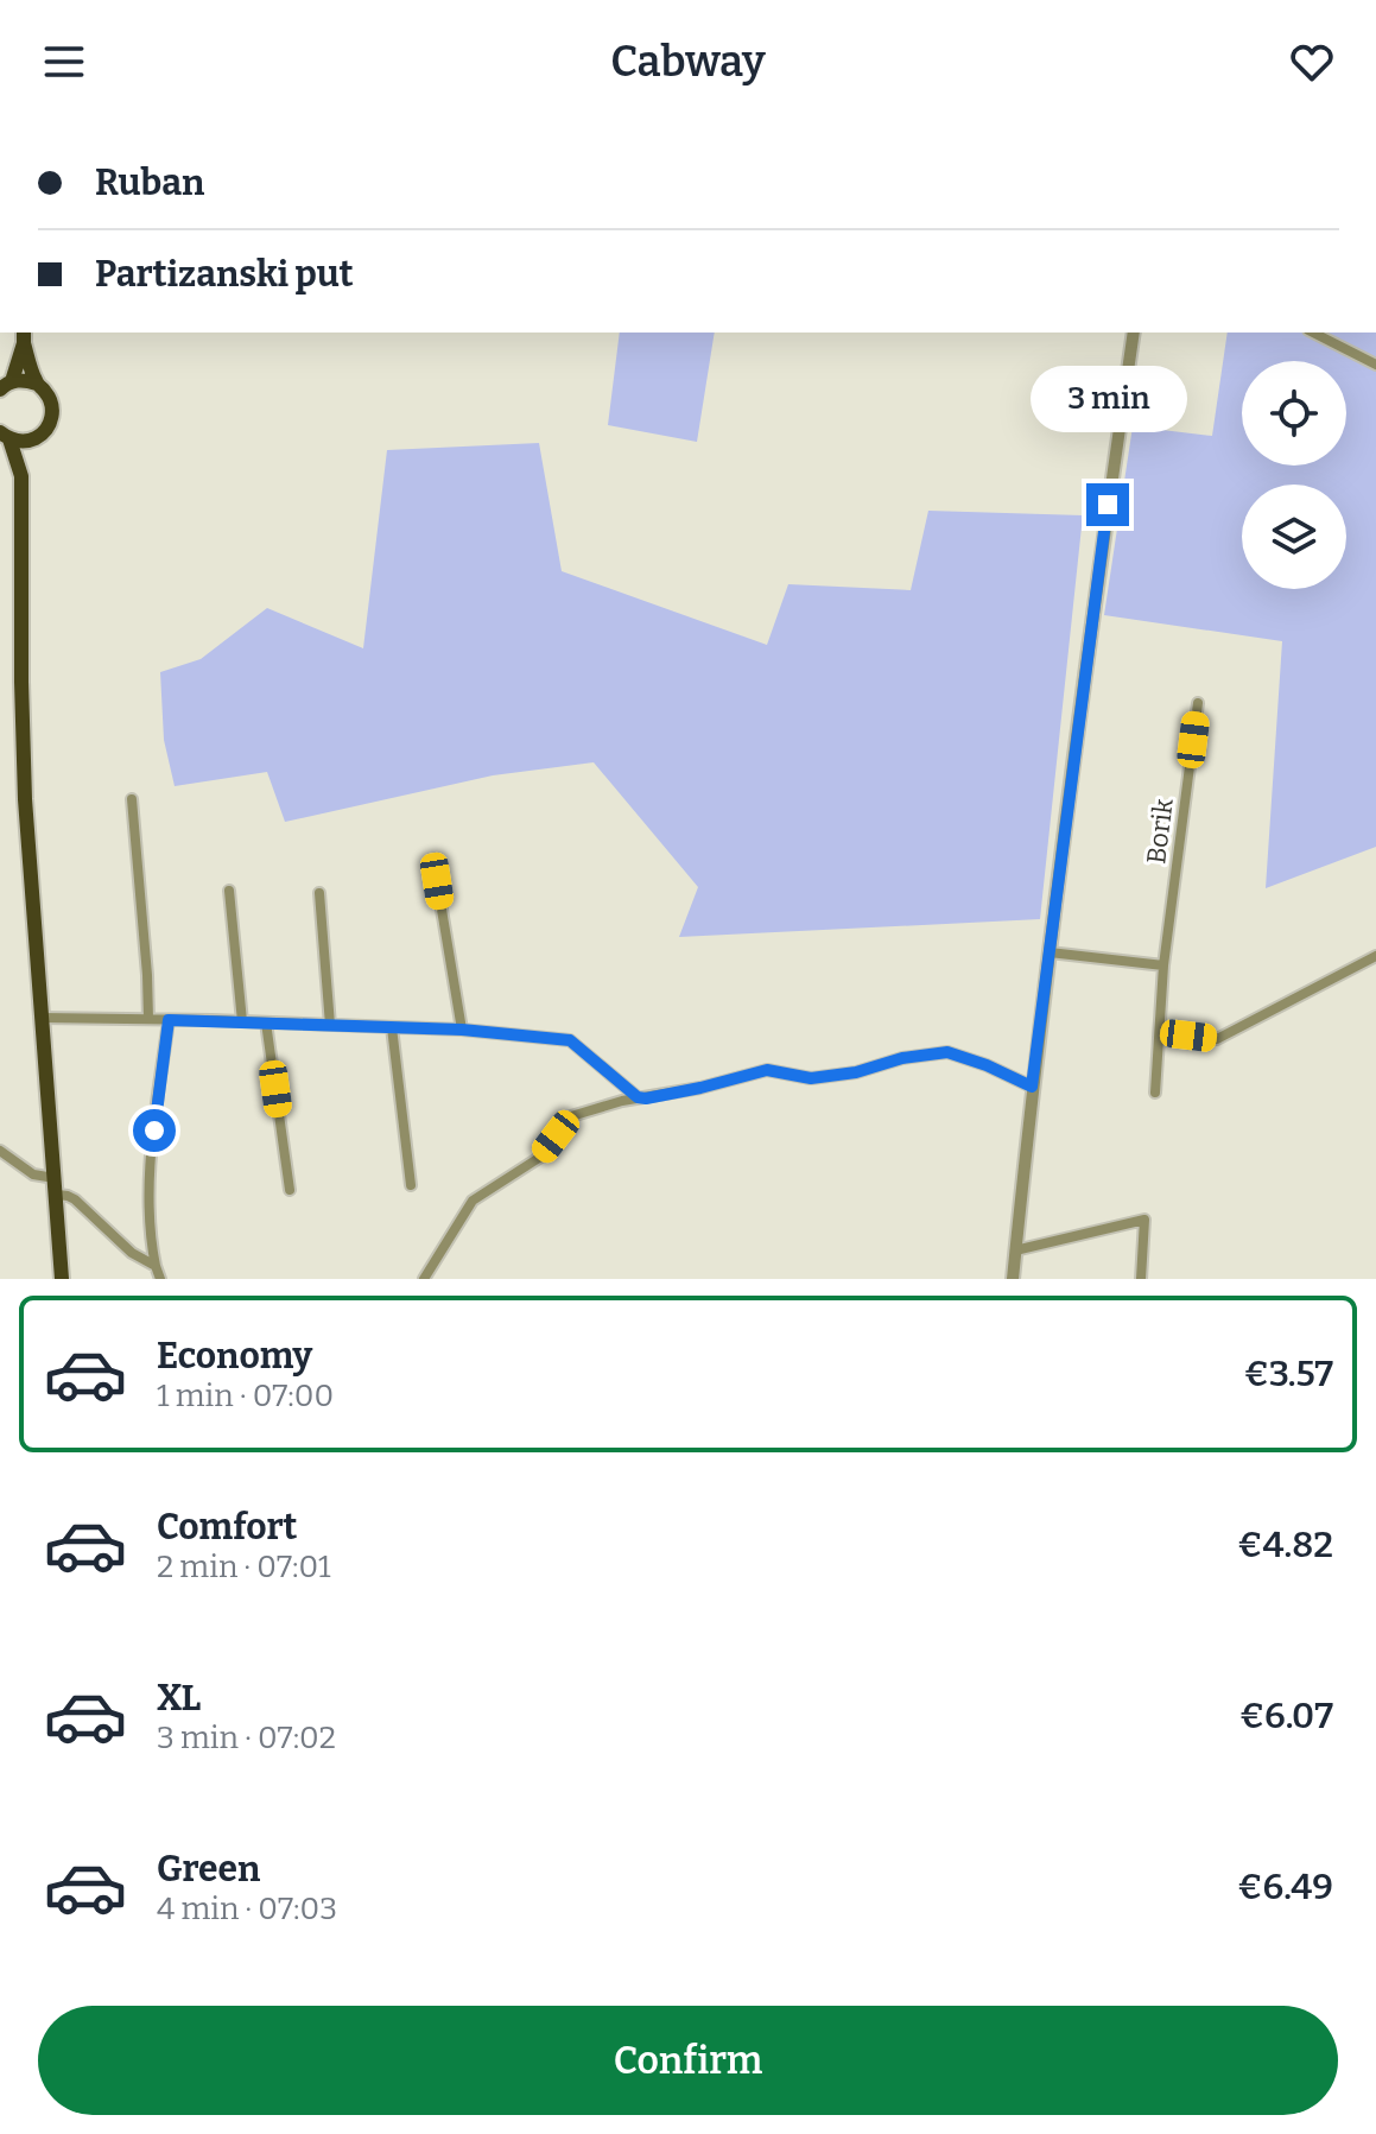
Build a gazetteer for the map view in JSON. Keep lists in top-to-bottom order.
{
  "streets": {
    "street": ["Borik"]
  },
  "page": {
    "header": "Cabway",
    "banner": ["Ruban", "Partizanski put"],
    "bubble": "3 min",
    "list": [
      {
        "name": "Economy",
        "note": "1 min · 07:00",
        "value": "€3.57"
      },
      {
        "name": "Comfort",
        "note": "2 min · 07:01",
        "value": "€4.82"
      },
      {
        "name": "XL",
        "note": "3 min · 07:02",
        "value": "€6.07"
      },
      {
        "name": "Green",
        "note": "4 min · 07:03",
        "value": "€6.49"
      }
    ],
    "buttons": "Confirm"
  }
}
